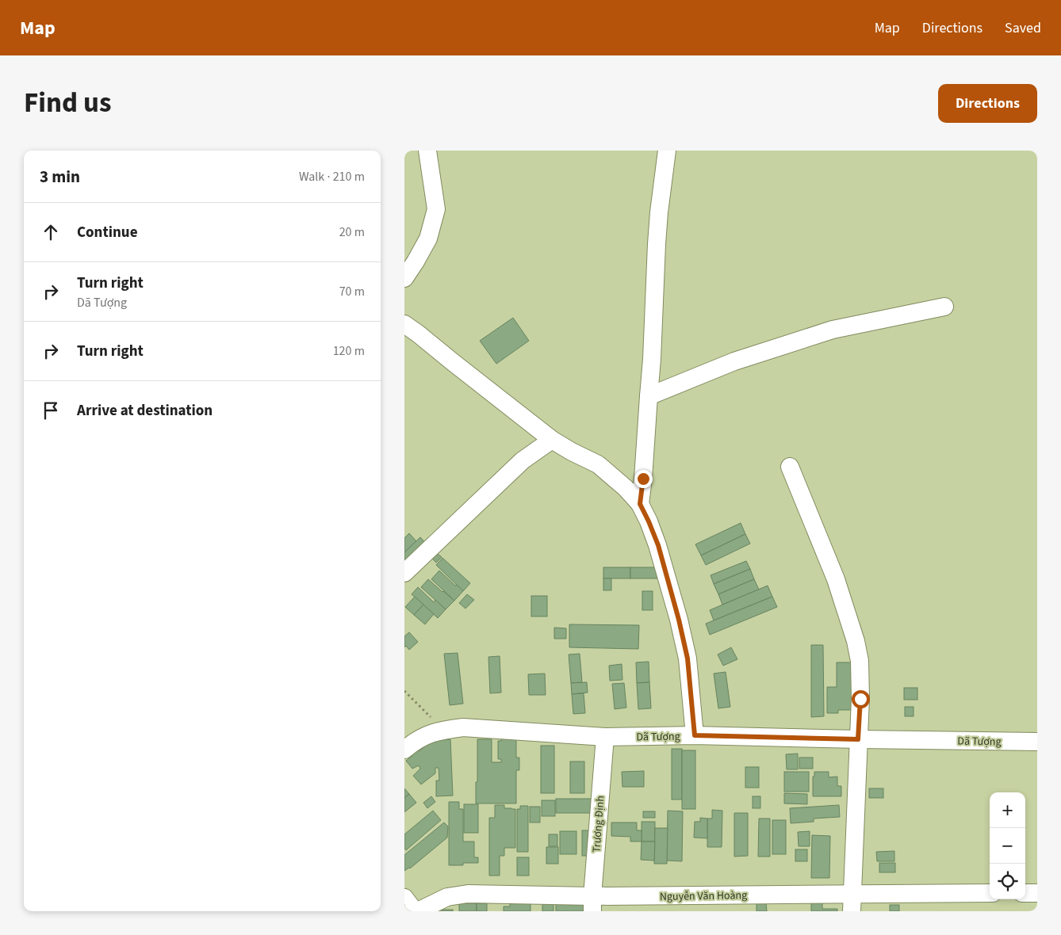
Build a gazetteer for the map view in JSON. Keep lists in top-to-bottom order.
{
  "streets": {
    "street": ["Dã Tượng", "Trương Định", "Nguyễn Văn Hoàng"]
  },
  "crossings": [
    ["Dã Tượng", "Trương Định"],
    ["Trương Định", "Nguyễn Văn Hoàng"]
  ],
  "page": {
    "header": "Map",
    "nav": ["Map", "Directions", "Saved"],
    "title": "Find us",
    "buttons": "Directions",
    "heading": ["3 min", "Walk · 210 m"],
    "list": [
      ["Continue", "20 m"],
      ["Turn right", "Dã Tượng", "70 m"],
      ["Turn right", "120 m"],
      "Arrive at destination"
    ],
    "map_buttons": ["+", "−"]
  }
}
